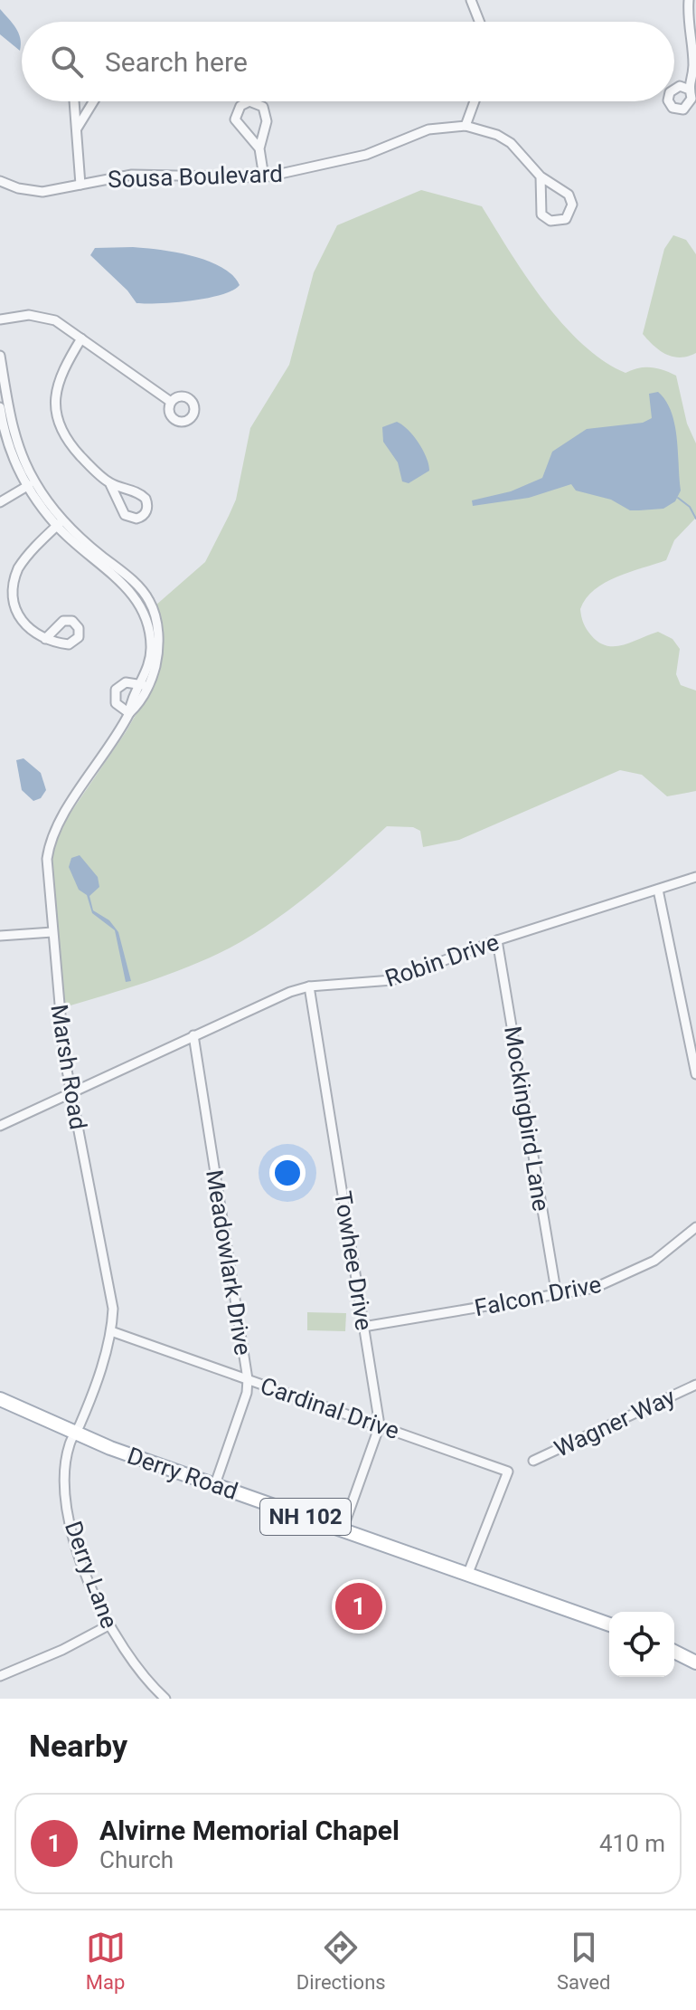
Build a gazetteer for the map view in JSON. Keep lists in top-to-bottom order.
{
  "streets": {
    "main road": ["Derry Road", "NH 102"],
    "street": [
      "Sousa Boulevard",
      "Robin Drive",
      "Marsh Road",
      "Mockingbird Lane",
      "Towhee Drive",
      "Meadowlark Drive",
      "Falcon Drive",
      "Cardinal Drive",
      "Wagner Way",
      "Derry Lane"
    ]
  },
  "crossings": [
    ["Robin Drive", "Marsh Road"],
    ["Robin Drive", "Mockingbird Lane"],
    ["Robin Drive", "Towhee Drive"],
    ["Robin Drive", "Meadowlark Drive"],
    ["Marsh Road", "Cardinal Drive"],
    ["Marsh Road", "Derry Road"],
    ["Marsh Road", "Derry Lane"],
    ["Mockingbird Lane", "Falcon Drive"],
    ["Towhee Drive", "Falcon Drive"],
    ["Towhee Drive", "Cardinal Drive"],
    ["Towhee Drive", "Derry Road"],
    ["Meadowlark Drive", "Cardinal Drive"],
    ["Meadowlark Drive", "Derry Road"],
    ["Cardinal Drive", "Derry Road"],
    ["Derry Road", "Derry Lane"]
  ],
  "page": {
    "search": "Search here",
    "pins": "1",
    "heading": "Nearby",
    "list": [
      {
        "mark": "1",
        "name": "Alvirne Memorial Chapel",
        "note": "Church",
        "value": "410 m"
      }
    ],
    "nav": ["Map", "Directions", "Saved"]
  }
}
